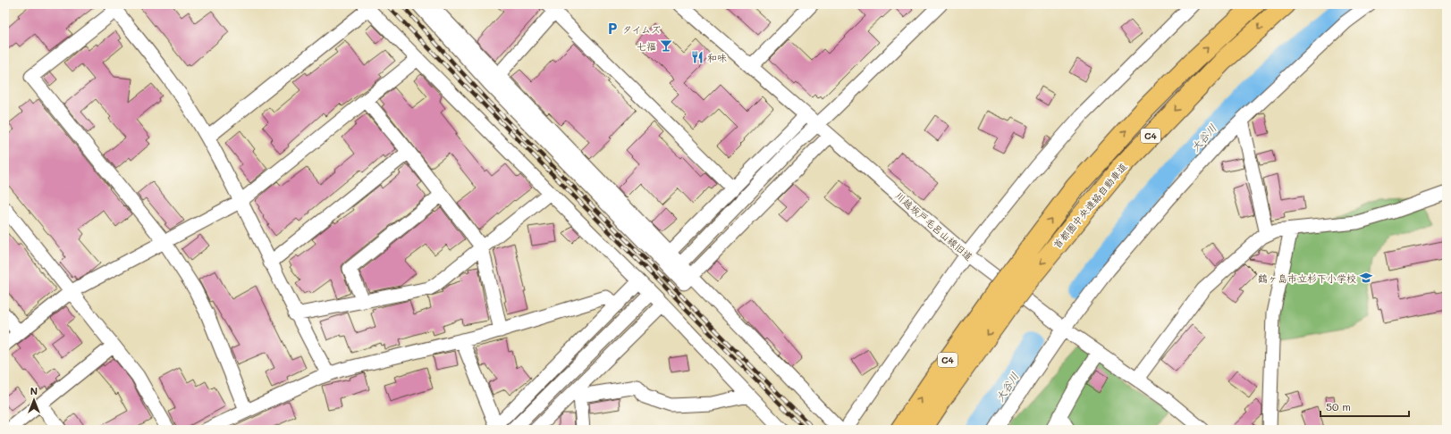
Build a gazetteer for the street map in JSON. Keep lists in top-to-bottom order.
{
  "streets": {
    "highway": ["C4", "首都圏中央連絡自動車道"],
    "street": ["川越坂戸毛呂山線旧道"]
  },
  "water": ["大谷川"],
  "places": {
    "parking": ["タイムズ"],
    "bar": ["七福"],
    "restaurant": ["和味"],
    "school or university": ["鶴ヶ島市立杉下小学校"]
  },
  "scale_bar": "50 m",
  "north": "top"
}
